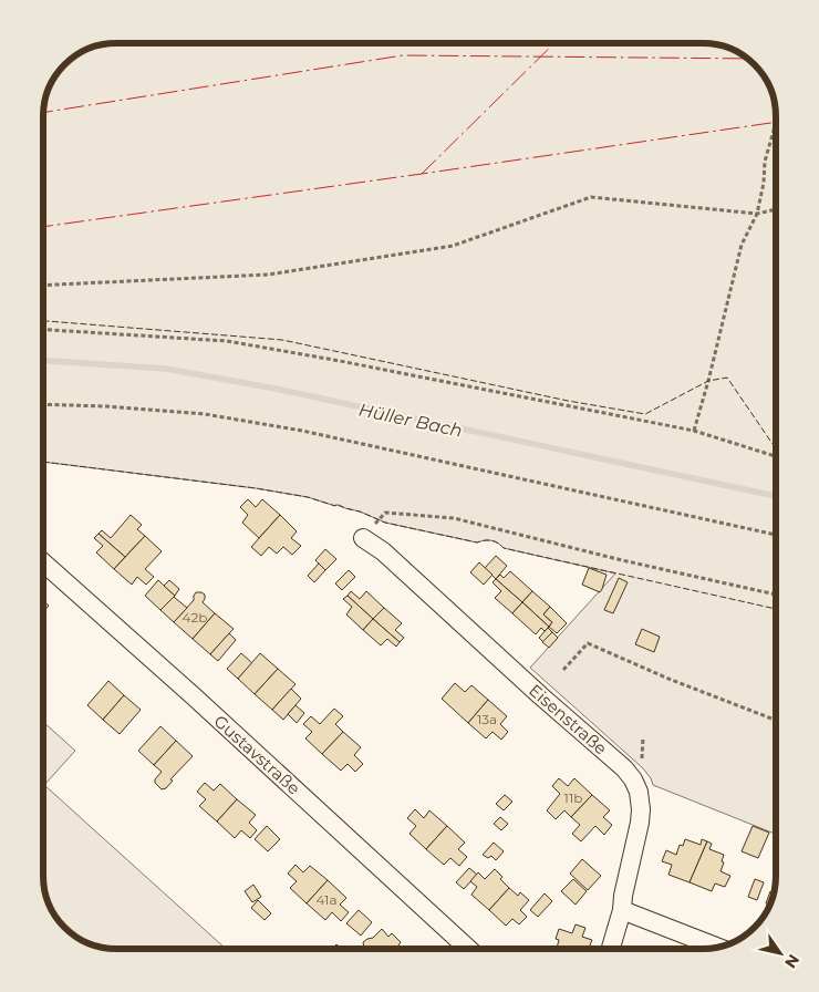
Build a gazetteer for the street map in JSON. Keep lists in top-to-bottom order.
{
  "streets": {
    "street": ["Eisenstraße", "Gustavstraße"]
  },
  "water": ["Hüller Bach"],
  "house_numbers": [
    "42b",
    "13a",
    "11b",
    "41a"
  ],
  "north": "bottom right"
}
